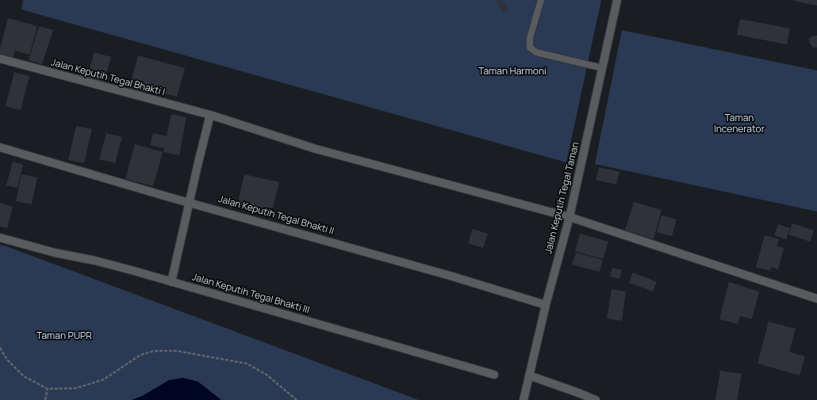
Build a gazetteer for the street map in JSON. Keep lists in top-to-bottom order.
{
  "streets": {
    "street": [
      "Jalan Keputih Tegal Bhakti I",
      "Jalan Keputih Tegal Taman",
      "Jalan Keputih Tegal Bhakti II",
      "Jalan Keputih Tegal Bhakti III"
    ]
  },
  "crossings": [
    ["Jalan Keputih Tegal Bhakti I", "Jalan Keputih Tegal Taman"],
    ["Jalan Keputih Tegal Taman", "Jalan Keputih Tegal Bhakti II"]
  ],
  "parks": ["Taman Harmoni", "Taman Incenerator", "Taman PUPR"]
}
